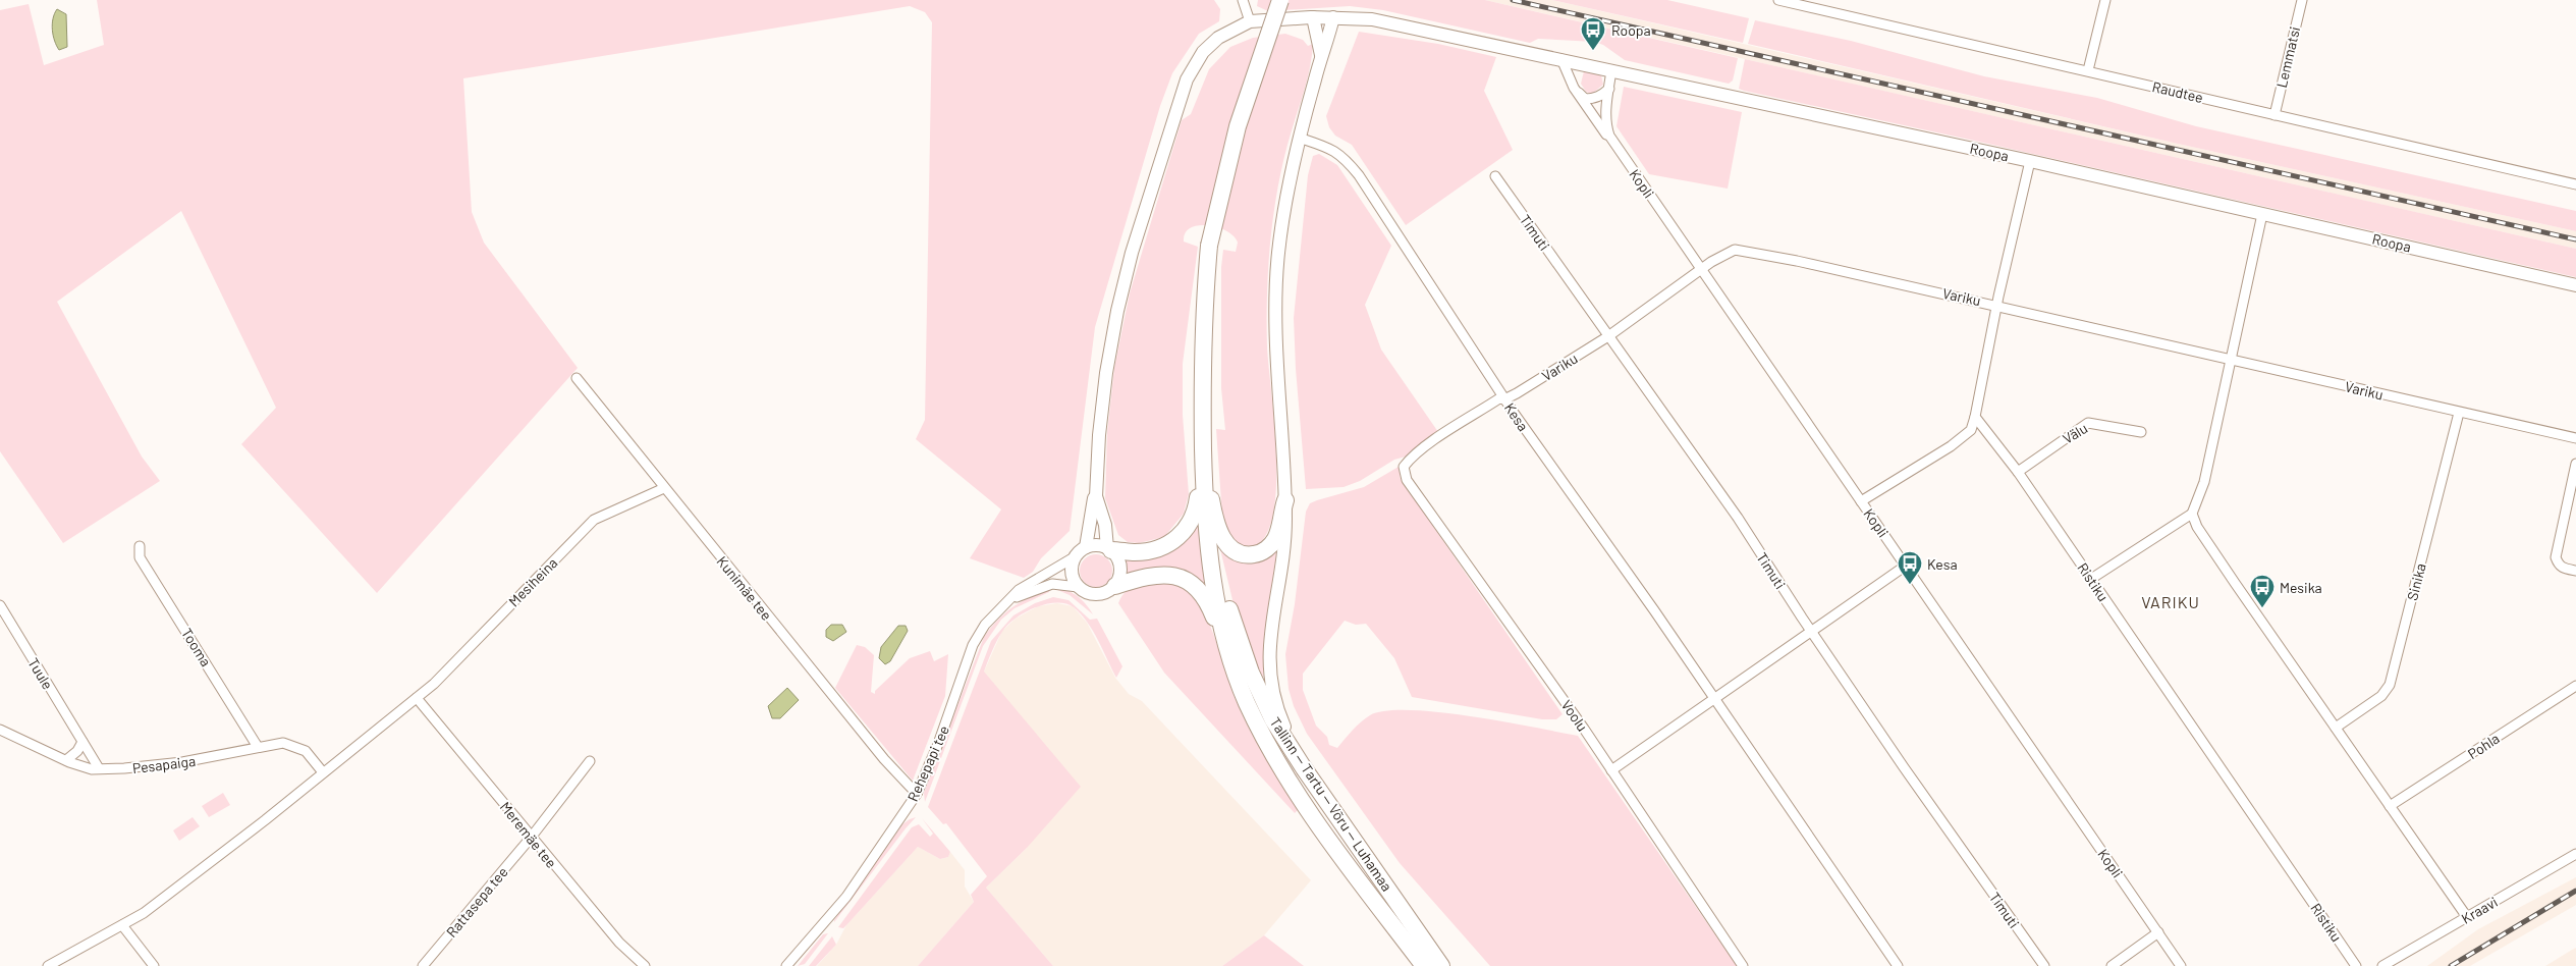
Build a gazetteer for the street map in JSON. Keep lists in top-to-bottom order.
{
  "streets": {
    "highway": ["Tallinn — Tartu — Võru — Luhamaa"],
    "street": [
      "Lemmatsi",
      "Raudtee",
      "Roopa",
      "Kopli",
      "Timuti",
      "Variku",
      "Kesa",
      "Välu",
      "Mesiheina",
      "Ristiku",
      "Sinika",
      "Kunimäe tee",
      "Tooma",
      "Tuule",
      "Voolu",
      "Pohla",
      "Rehepapi tee",
      "Pesapaiga",
      "Meremäe tee",
      "Rattasepa tee",
      "Kraavi"
    ]
  },
  "crossings": [
    ["Lemmatsi", "Raudtee"],
    ["Roopa", "Kopli"],
    ["Kopli", "Variku"],
    ["Timuti", "Variku"],
    ["Variku", "Kesa"],
    ["Variku", "Sinika"],
    ["Variku", "Voolu"],
    ["Välu", "Ristiku"],
    ["Mesiheina", "Kunimäe tee"],
    ["Mesiheina", "Meremäe tee"],
    ["Kunimäe tee", "Rehepapi tee"],
    ["Tooma", "Pesapaiga"],
    ["Tuule", "Pesapaiga"],
    ["Meremäe tee", "Rattasepa tee"]
  ],
  "districts": ["VARIKU"],
  "places": {
    "bus stop": ["Roopa", "Kesa", "Mesika"]
  }
}
